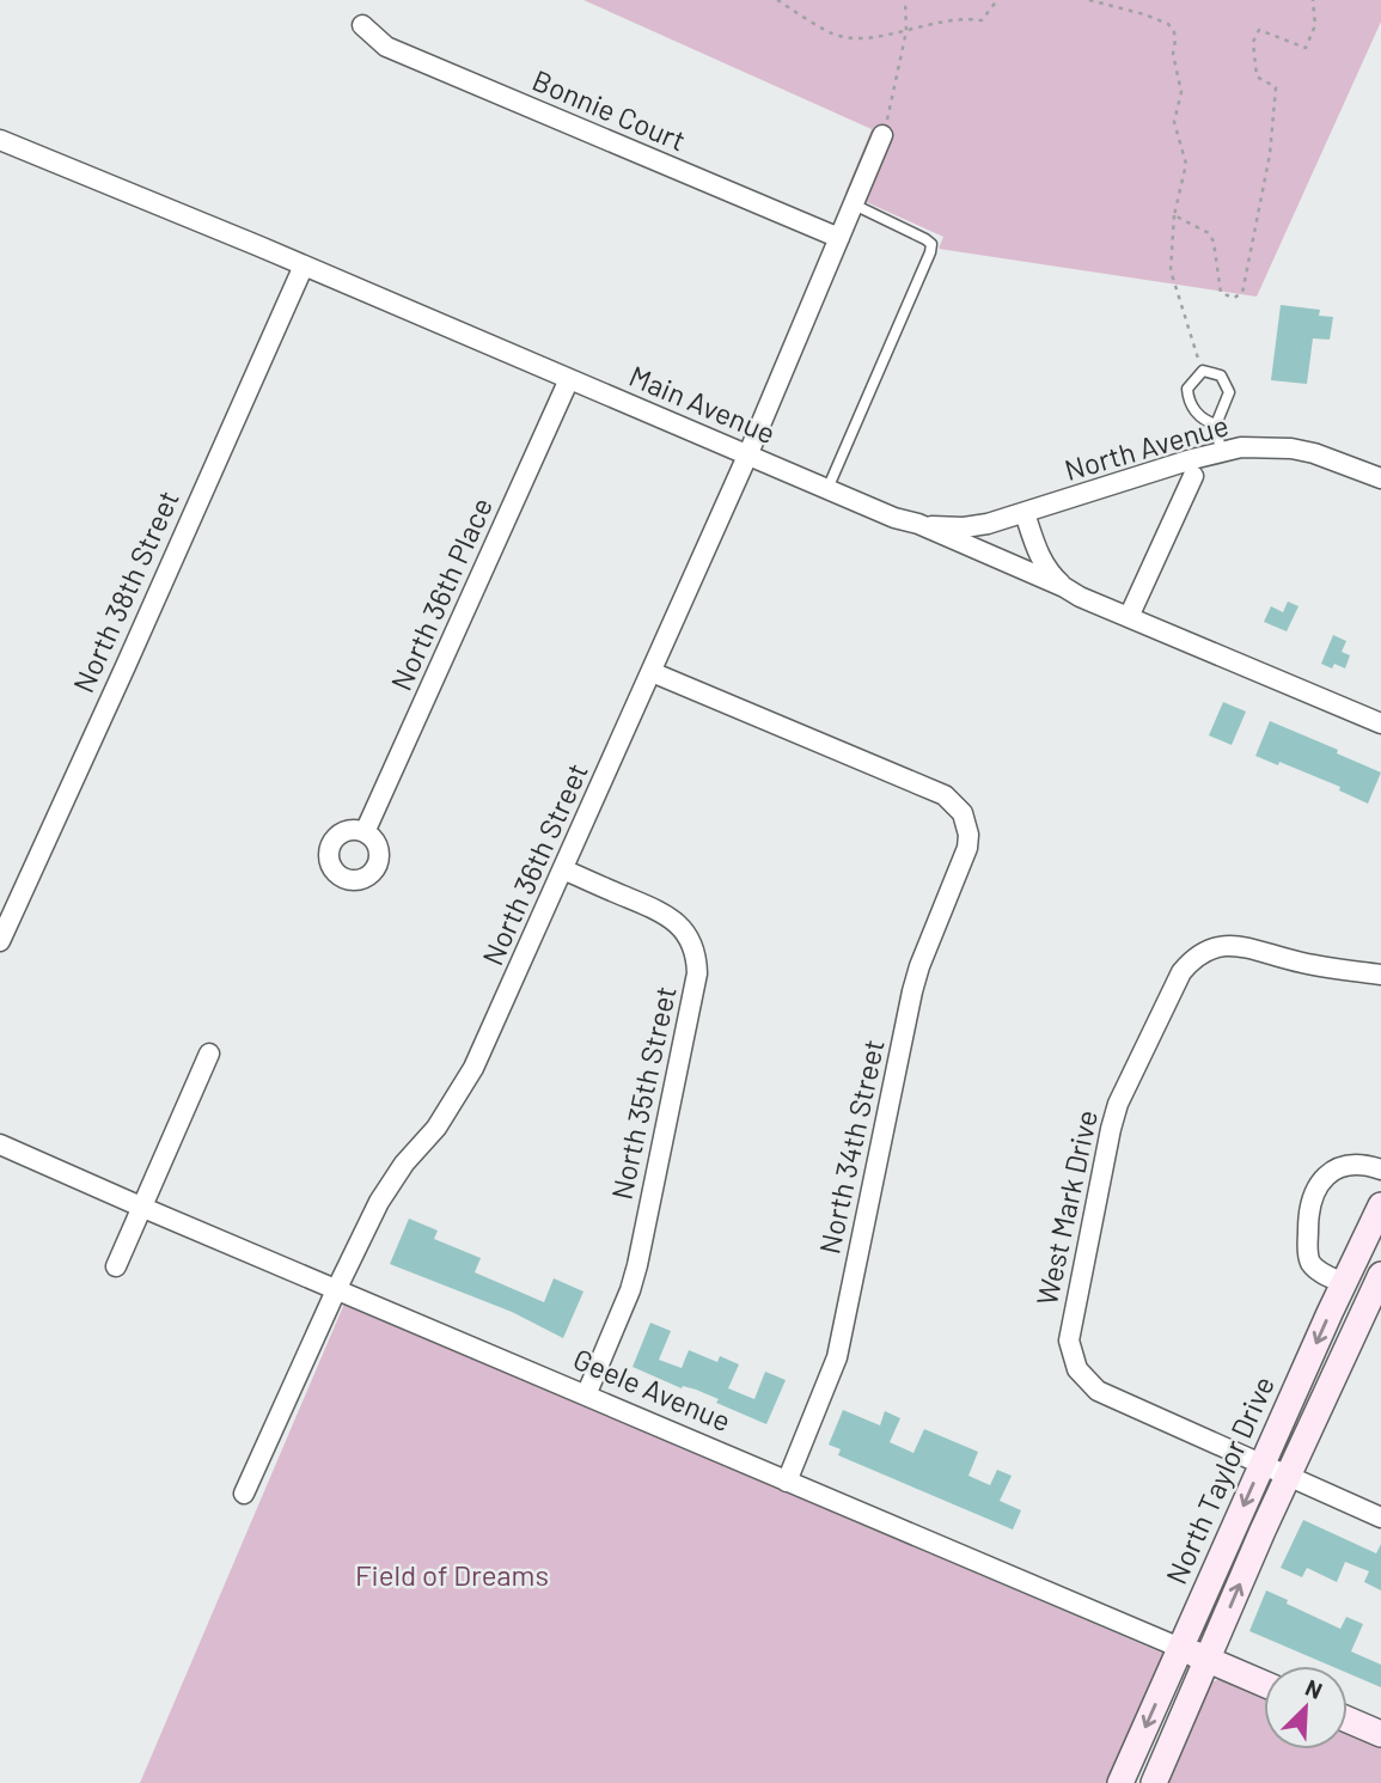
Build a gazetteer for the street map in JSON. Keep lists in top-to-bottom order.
{
  "streets": {
    "main road": ["Geele Avenue", "North Taylor Drive"],
    "street": [
      "Bonnie Court",
      "Main Avenue",
      "North Avenue",
      "North 38th Street",
      "North 36th Place",
      "North 36th Street",
      "North 35th Street",
      "North 34th Street",
      "West Mark Drive"
    ]
  },
  "crossings": [
    ["Bonnie Court", "North 36th Street"],
    ["Main Avenue", "North Avenue"],
    ["Main Avenue", "North 38th Street"],
    ["Main Avenue", "North 36th Place"],
    ["Main Avenue", "North 36th Street"],
    ["North 36th Street", "North 35th Street"],
    ["North 36th Street", "North 34th Street"],
    ["North 36th Street", "Geele Avenue"],
    ["North 35th Street", "Geele Avenue"],
    ["North 34th Street", "Geele Avenue"],
    ["West Mark Drive", "North Taylor Drive"],
    ["Geele Avenue", "North Taylor Drive"]
  ],
  "parks": ["Field of Dreams"],
  "north": "top right"
}
